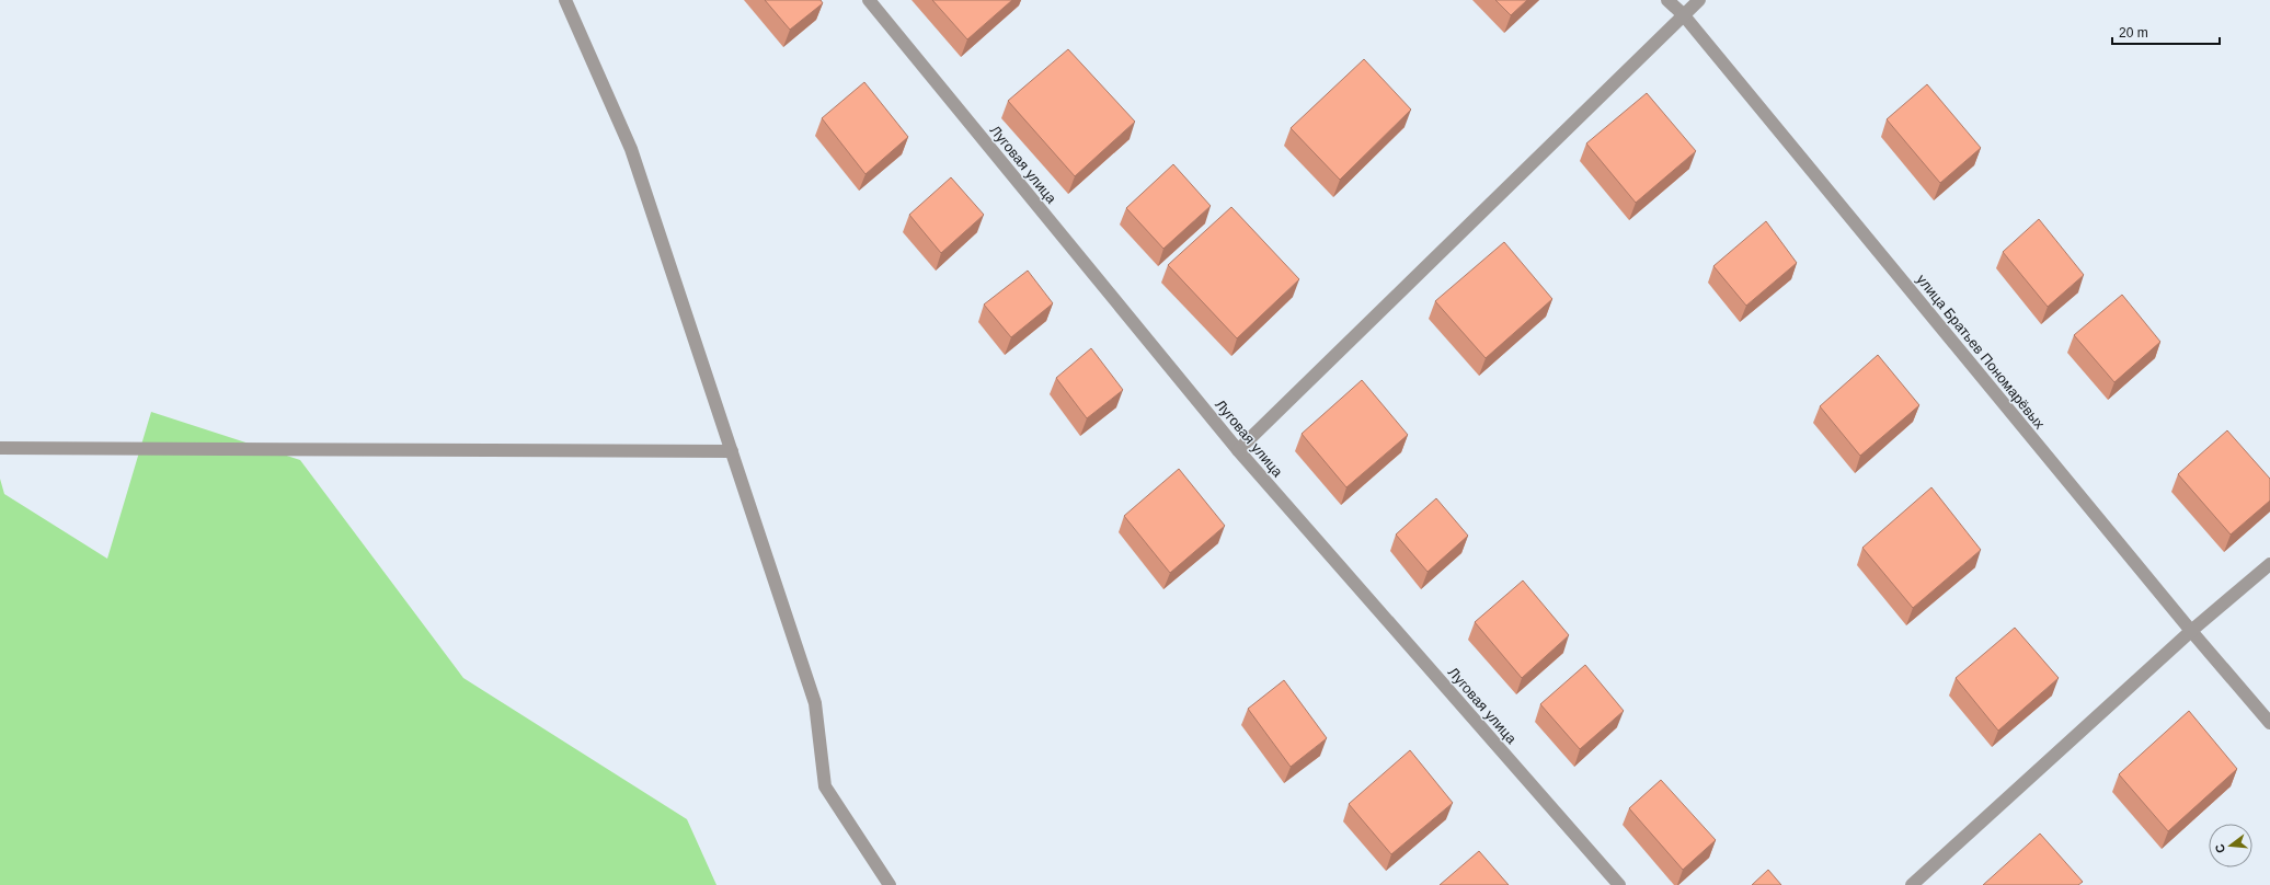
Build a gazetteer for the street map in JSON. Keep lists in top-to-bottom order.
{
  "streets": {
    "street": ["Луговая улица", "улица Братьев Пономарёвых"]
  },
  "scale_bar": "20 m",
  "north": "left"
}
